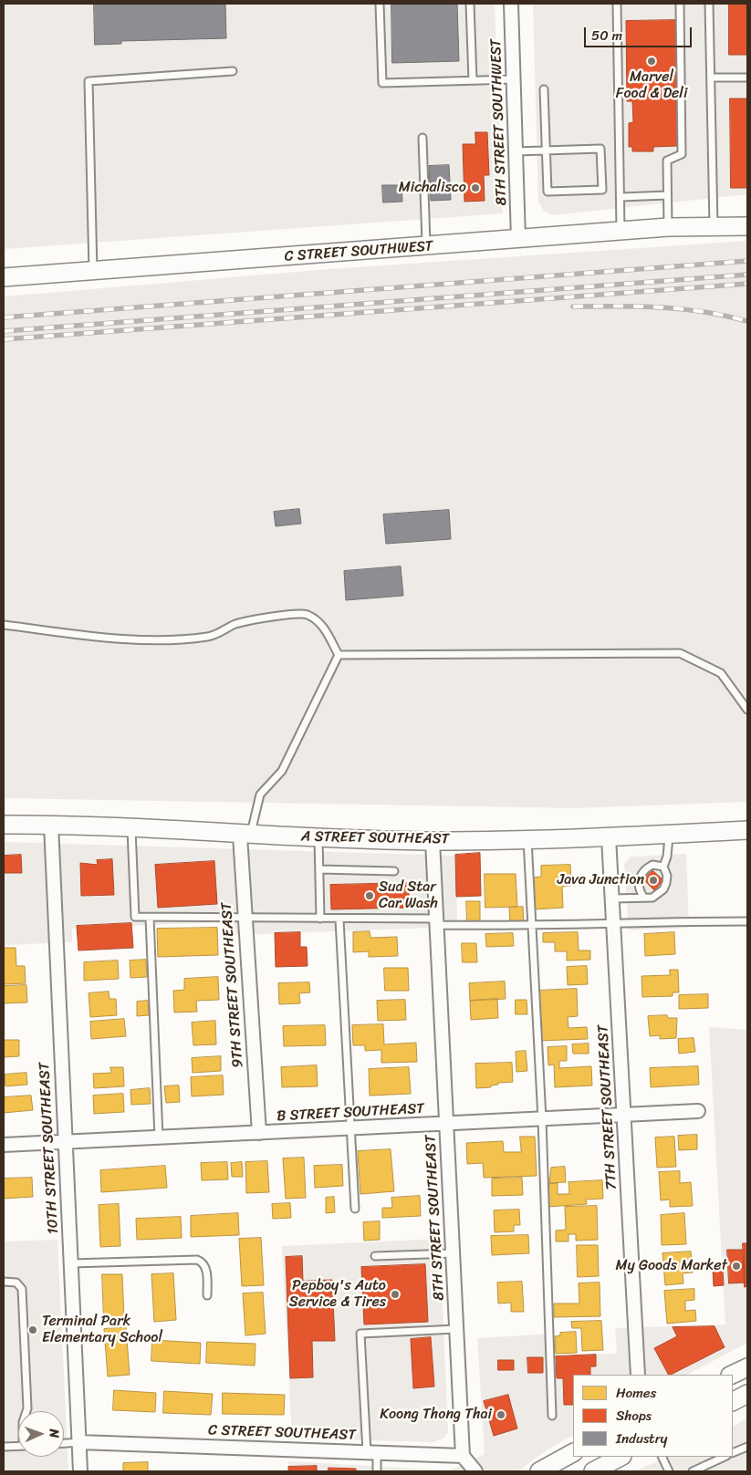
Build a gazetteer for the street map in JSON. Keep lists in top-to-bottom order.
{
  "streets": {
    "main road": ["C STREET SOUTHWEST", "A STREET SOUTHEAST"],
    "street": [
      "8TH STREET SOUTHWEST",
      "9TH STREET SOUTHEAST",
      "7TH STREET SOUTHEAST",
      "B STREET SOUTHEAST",
      "10TH STREET SOUTHEAST",
      "8TH STREET SOUTHEAST",
      "C STREET SOUTHEAST"
    ]
  },
  "crossings": [
    ["8TH STREET SOUTHWEST", "C STREET SOUTHWEST"],
    ["A STREET SOUTHEAST", "9TH STREET SOUTHEAST"],
    ["A STREET SOUTHEAST", "7TH STREET SOUTHEAST"],
    ["A STREET SOUTHEAST", "10TH STREET SOUTHEAST"],
    ["A STREET SOUTHEAST", "8TH STREET SOUTHEAST"],
    ["9TH STREET SOUTHEAST", "B STREET SOUTHEAST"],
    ["7TH STREET SOUTHEAST", "B STREET SOUTHEAST"],
    ["B STREET SOUTHEAST", "10TH STREET SOUTHEAST"],
    ["B STREET SOUTHEAST", "8TH STREET SOUTHEAST"],
    ["10TH STREET SOUTHEAST", "C STREET SOUTHEAST"],
    ["8TH STREET SOUTHEAST", "C STREET SOUTHEAST"]
  ],
  "places": [
    "Marvel Food & Deli",
    "Michalisco",
    "Java Junction",
    "Sud Star Car Wash",
    "My Goods Market",
    "Pepboy's Auto Service & Tires",
    "Terminal Park Elementary School",
    "Koong Thong Thai"
  ],
  "legend": ["Homes", "Shops", "Industry"],
  "scale_bar": "50 m",
  "north": "right"
}
